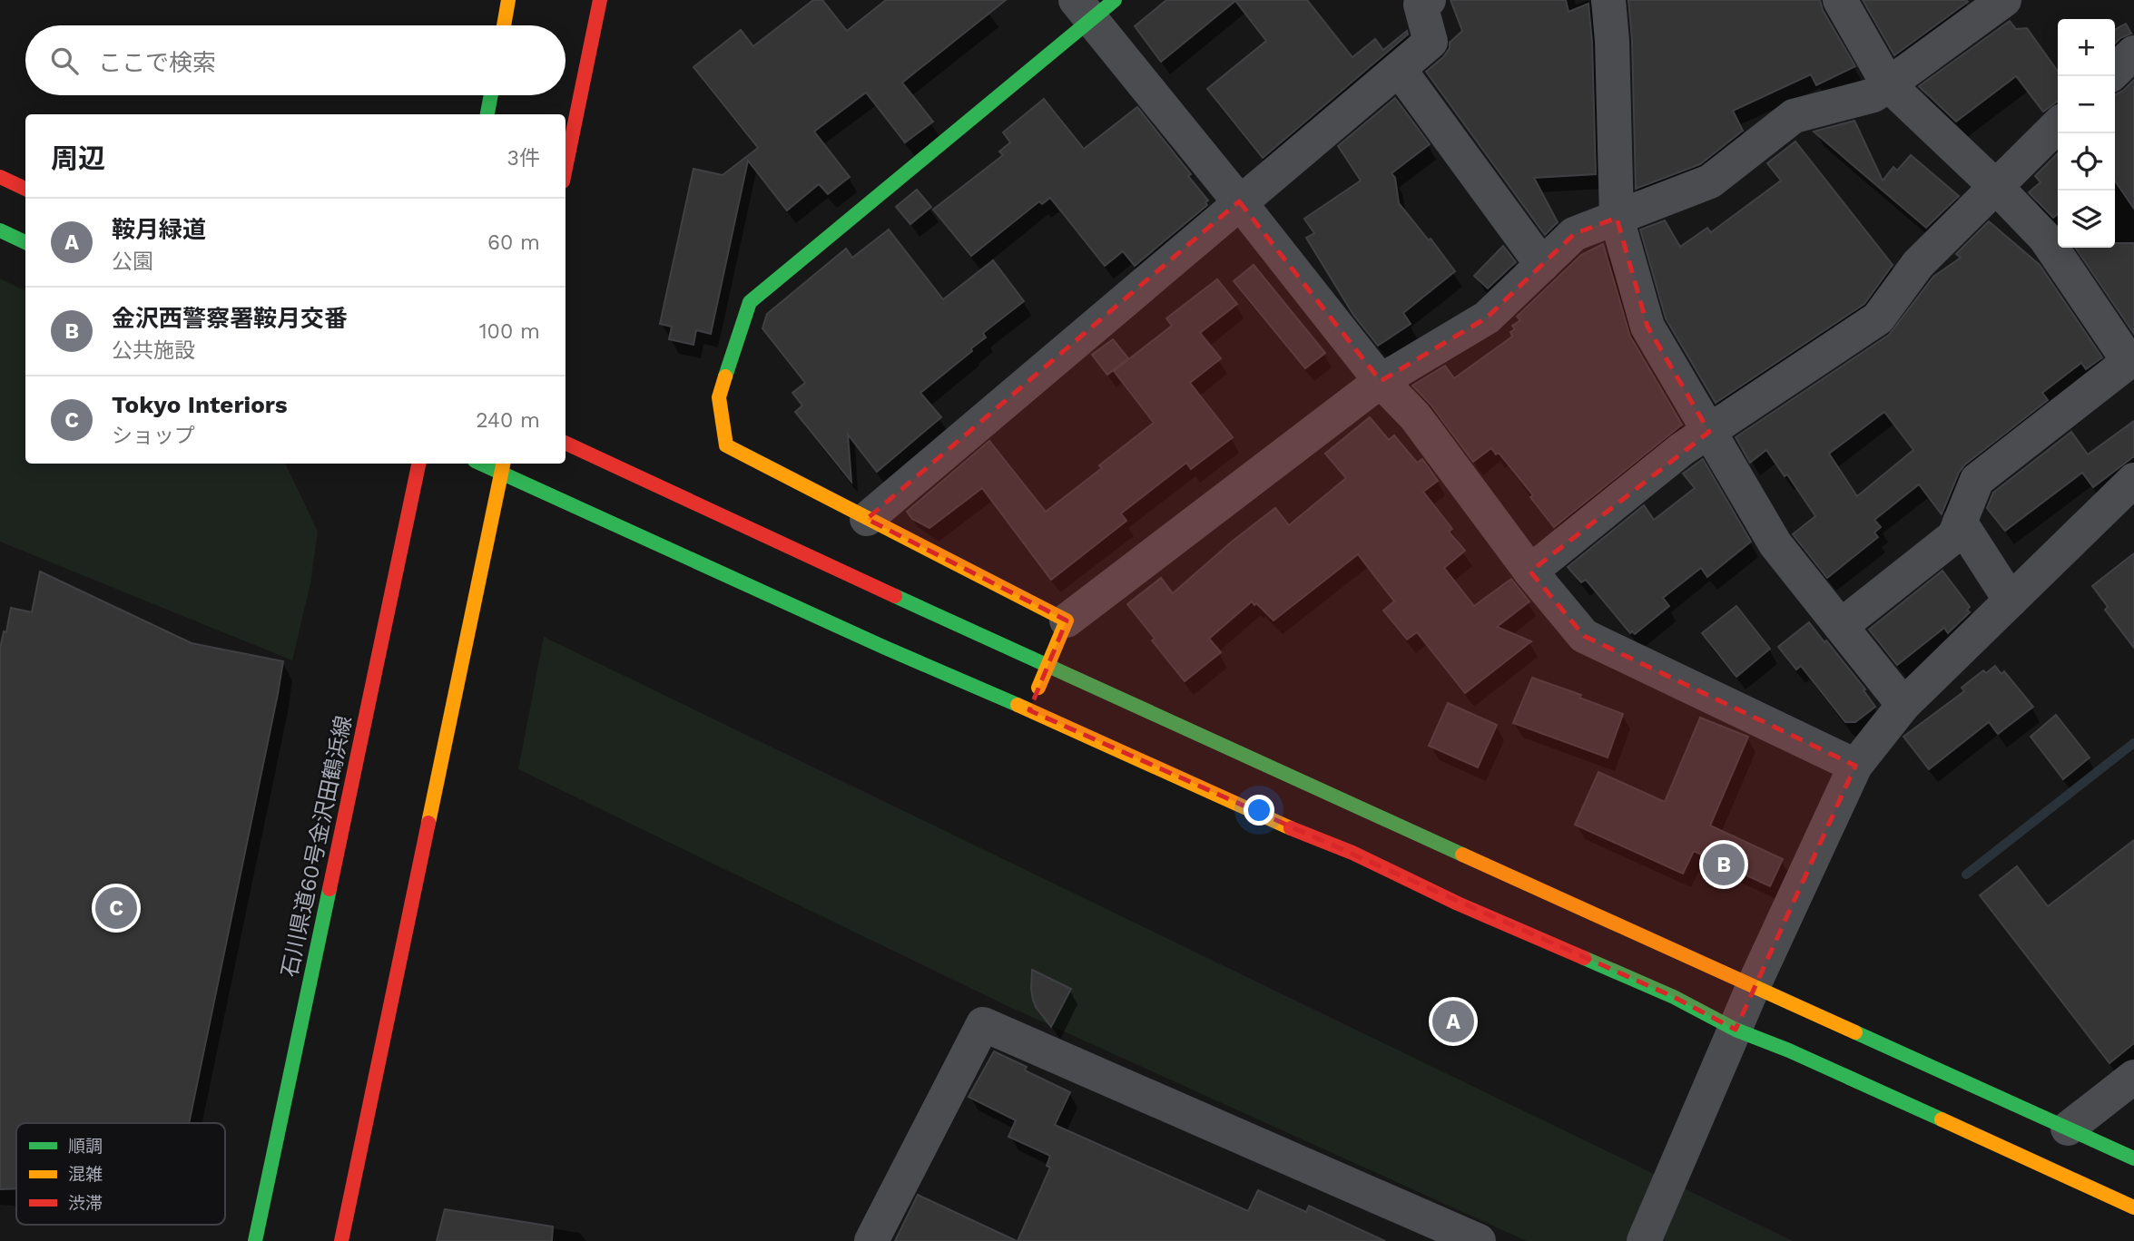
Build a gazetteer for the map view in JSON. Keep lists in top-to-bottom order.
{
  "streets": {
    "street": ["石川県道60号金沢田鶴浜線"]
  },
  "legend": ["順調", "混雑", "渋滞"],
  "page": {
    "map_buttons": ["+", "−"],
    "search": "ここで検索",
    "heading": ["周辺", "3件"],
    "list": [
      {
        "mark": "A",
        "name": "鞍月緑道",
        "note": "公園",
        "value": "60 m"
      },
      {
        "mark": "B",
        "name": "金沢西警察署鞍月交番",
        "note": "公共施設",
        "value": "100 m"
      },
      {
        "mark": "C",
        "name": "Tokyo Interiors",
        "note": "ショップ",
        "value": "240 m"
      }
    ],
    "pins": ["B", "C", "A"]
  }
}
